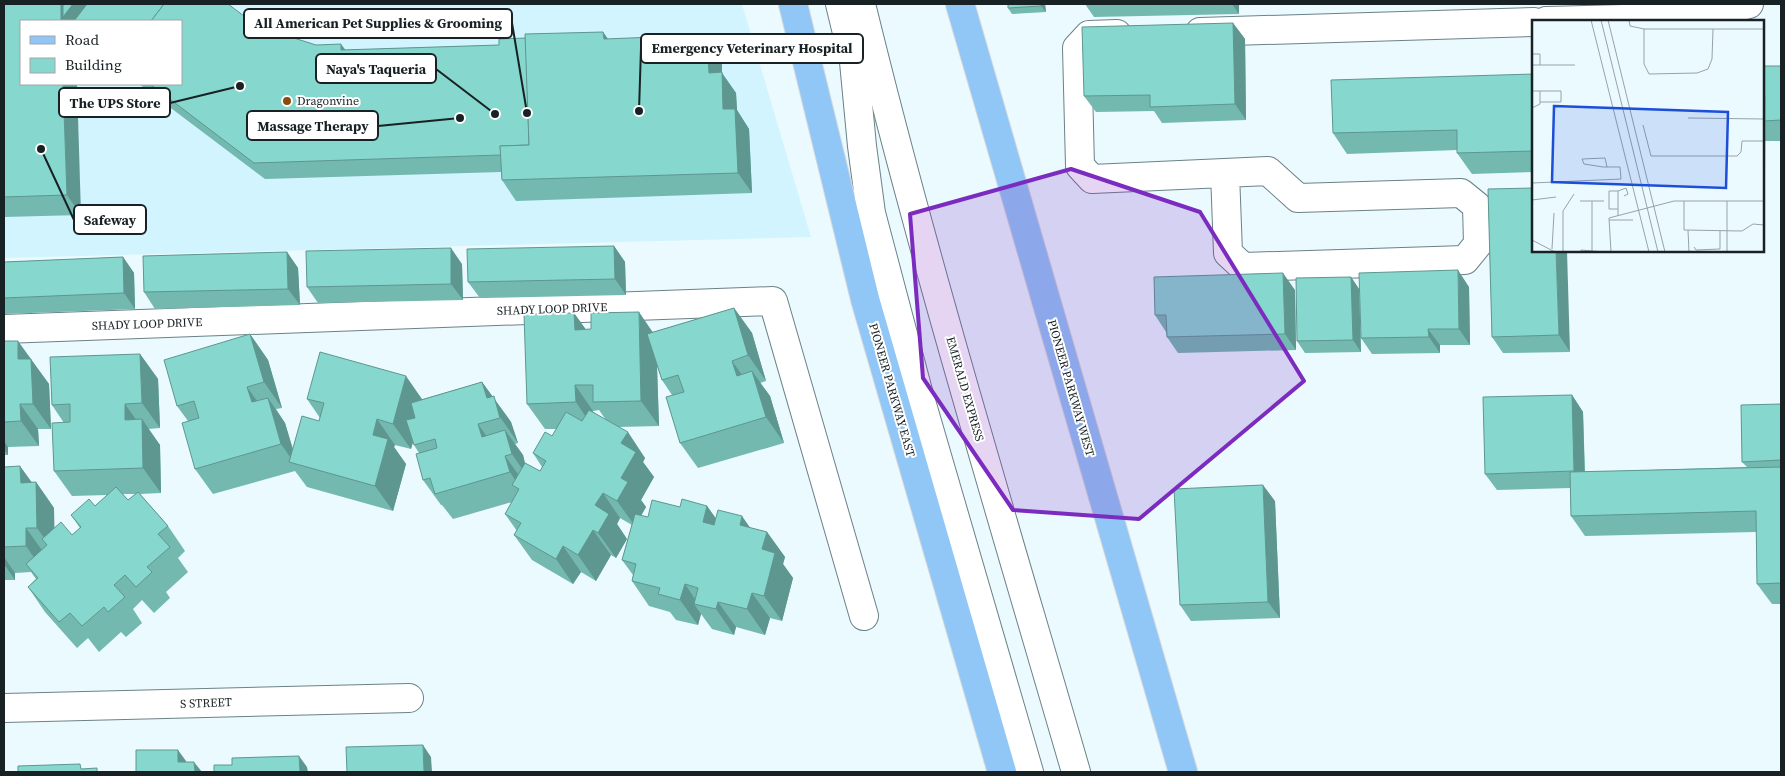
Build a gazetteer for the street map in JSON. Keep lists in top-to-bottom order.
{
  "streets": {
    "main road": ["PIONEER PARKWAY WEST", "PIONEER PARKWAY EAST"],
    "street": ["SHADY LOOP DRIVE", "EMERALD EXPRESS", "S STREET"]
  },
  "places": [
    "The UPS Store",
    "Dragonvine",
    "Emergency Veterinary Hospital",
    "All American Pet Supplies & Grooming",
    "Naya's Taqueria",
    "Massage Therapy",
    "Safeway"
  ],
  "legend": ["Road", "Building"]
}
